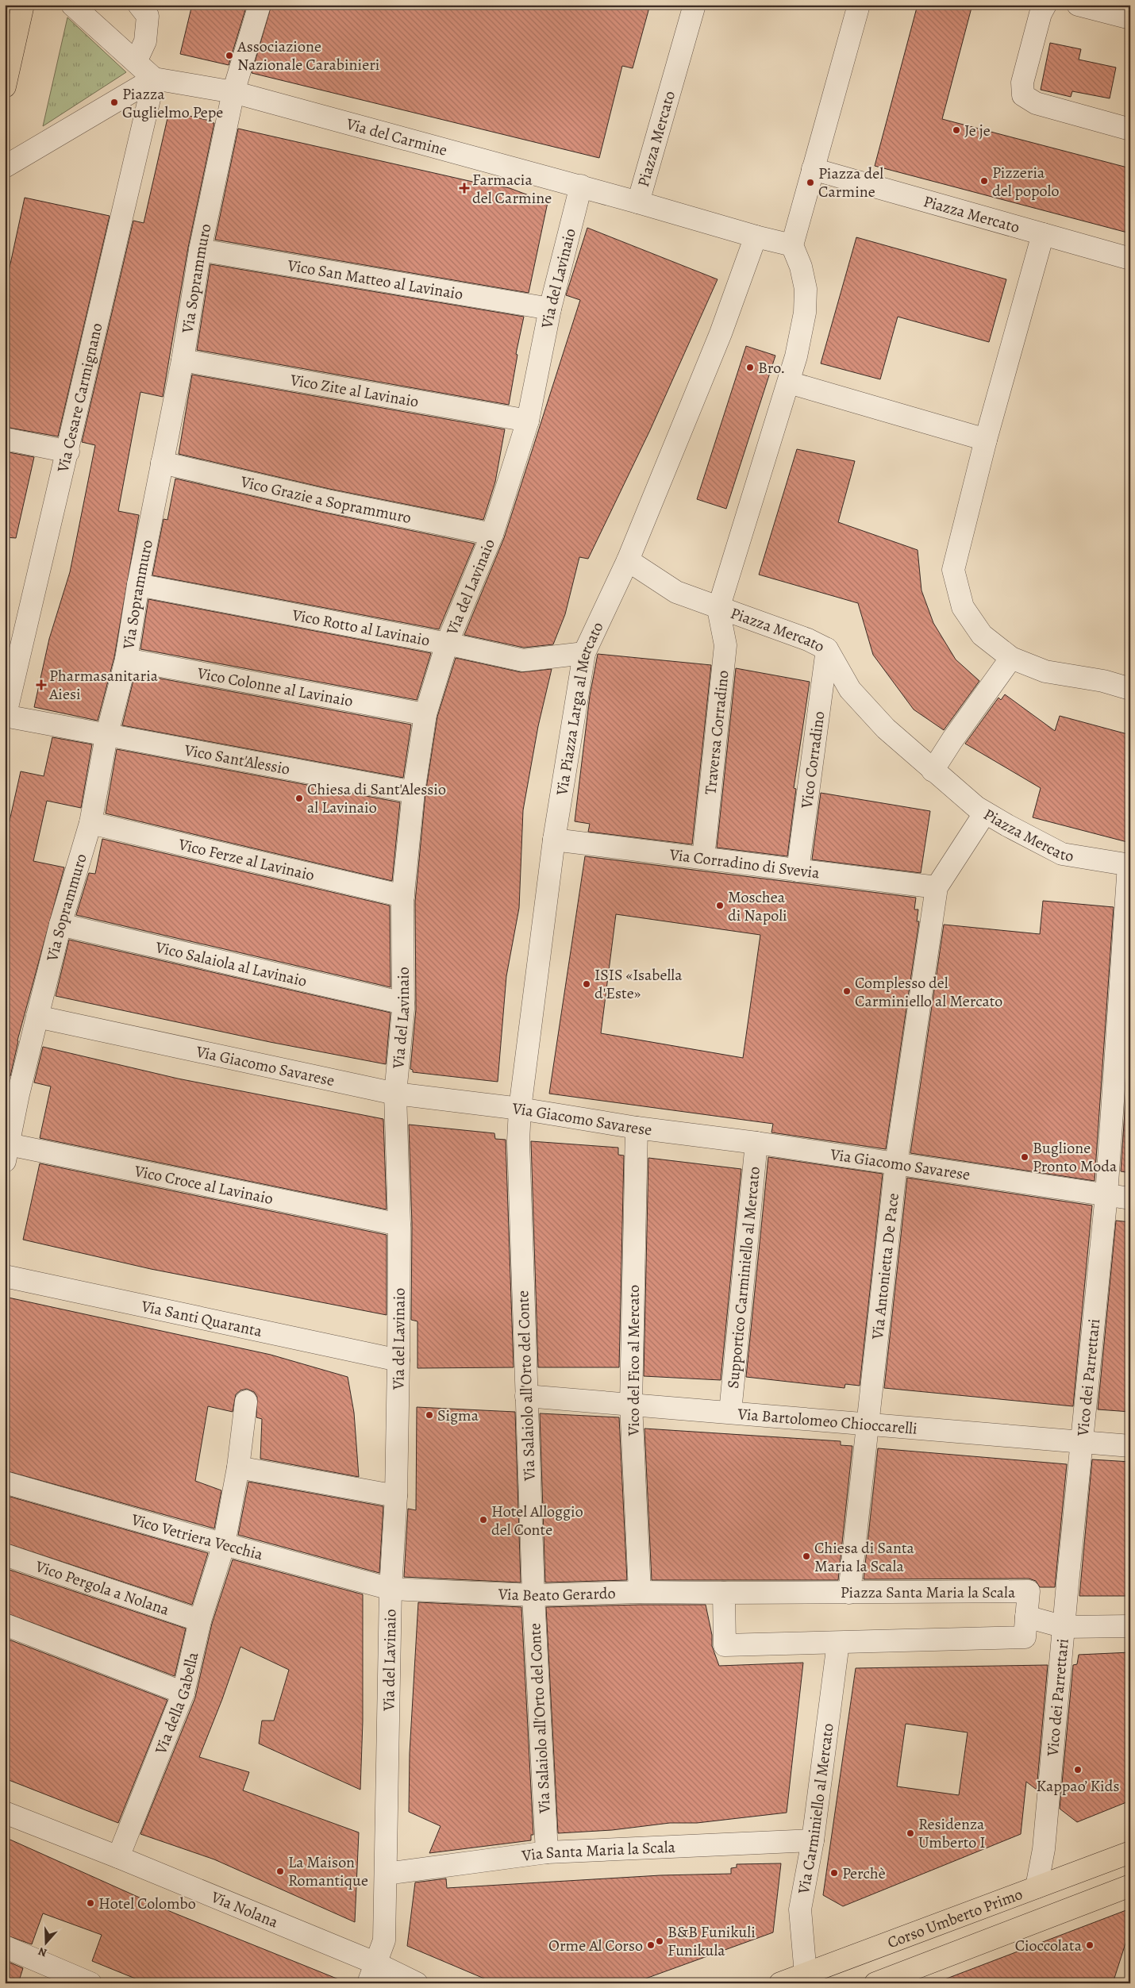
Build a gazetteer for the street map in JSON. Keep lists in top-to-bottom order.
{
  "streets": {
    "main road": ["Corso Umberto Primo"],
    "street": [
      "Via del Carmine",
      "Piazza Mercato",
      "Via del Lavinaio",
      "Via Soprammuro",
      "Vico San Matteo al Lavinaio",
      "Vico Zite al Lavinaio",
      "Via Cesare Carmignano",
      "Vico Grazie a Soprammuro",
      "Vico Rotto al Lavinaio",
      "Vico Colonne al Lavinaio",
      "Via Piazza Larga al Mercato",
      "Traversa Corradino",
      "Vico Sant'Alessio",
      "Vico Corradino",
      "Vico Ferze al Lavinaio",
      "Via Corradino di Svevia",
      "Vico Salaiola al Lavinaio",
      "Via Giacomo Savarese",
      "Vico Croce al Lavinaio",
      "Via Antonietta De Pace",
      "Supportico Carminiello al Mercato",
      "Via Santi Quaranta",
      "Vico del Fico al Mercato",
      "Vico dei Parrettari",
      "Via Salaiolo all'Orto del Conte",
      "Via Bartolomeo Chioccarelli",
      "Vico Vetriera Vecchia",
      "Vico Pergola a Nolana",
      "Piazza Santa Maria la Scala",
      "Via Beato Gerardo",
      "Via della Gabella",
      "Via Carminiello al Mercato",
      "Via Santa Maria la Scala",
      "Via Nolana"
    ]
  },
  "crossings": [
    ["Via del Carmine", "Piazza Mercato"],
    ["Via del Carmine", "Via del Lavinaio"],
    ["Via del Carmine", "Via Soprammuro"],
    ["Via del Carmine", "Via Cesare Carmignano"],
    ["Piazza Mercato", "Via Piazza Larga al Mercato"],
    ["Piazza Mercato", "Traversa Corradino"],
    ["Piazza Mercato", "Vico Corradino"],
    ["Piazza Mercato", "Via Antonietta De Pace"],
    ["Piazza Mercato", "Vico dei Parrettari"],
    ["Via del Lavinaio", "Vico San Matteo al Lavinaio"],
    ["Via del Lavinaio", "Vico Zite al Lavinaio"],
    ["Via del Lavinaio", "Vico Grazie a Soprammuro"],
    ["Via del Lavinaio", "Vico Rotto al Lavinaio"],
    ["Via del Lavinaio", "Vico Colonne al Lavinaio"],
    ["Via del Lavinaio", "Vico Sant'Alessio"],
    ["Via del Lavinaio", "Vico Ferze al Lavinaio"],
    ["Via del Lavinaio", "Vico Salaiola al Lavinaio"],
    ["Via del Lavinaio", "Via Giacomo Savarese"],
    ["Via del Lavinaio", "Vico Croce al Lavinaio"],
    ["Via del Lavinaio", "Via Santi Quaranta"],
    ["Via del Lavinaio", "Vico Vetriera Vecchia"],
    ["Via del Lavinaio", "Via Beato Gerardo"],
    ["Via del Lavinaio", "Via Santa Maria la Scala"],
    ["Via del Lavinaio", "Via Nolana"],
    ["Via Soprammuro", "Vico San Matteo al Lavinaio"],
    ["Via Soprammuro", "Vico Zite al Lavinaio"],
    ["Via Soprammuro", "Vico Grazie a Soprammuro"],
    ["Via Soprammuro", "Vico Rotto al Lavinaio"],
    ["Via Soprammuro", "Vico Colonne al Lavinaio"],
    ["Via Soprammuro", "Vico Sant'Alessio"],
    ["Via Soprammuro", "Vico Ferze al Lavinaio"],
    ["Via Soprammuro", "Vico Salaiola al Lavinaio"],
    ["Via Soprammuro", "Via Giacomo Savarese"],
    ["Via Soprammuro", "Vico Croce al Lavinaio"],
    ["Via Cesare Carmignano", "Vico Sant'Alessio"],
    ["Vico Rotto al Lavinaio", "Via Piazza Larga al Mercato"],
    ["Via Piazza Larga al Mercato", "Via Corradino di Svevia"],
    ["Via Piazza Larga al Mercato", "Via Giacomo Savarese"],
    ["Via Piazza Larga al Mercato", "Via Salaiolo all'Orto del Conte"],
    ["Traversa Corradino", "Via Corradino di Svevia"],
    ["Vico Corradino", "Via Corradino di Svevia"],
    ["Via Corradino di Svevia", "Via Antonietta De Pace"],
    ["Via Giacomo Savarese", "Via Antonietta De Pace"],
    ["Via Giacomo Savarese", "Supportico Carminiello al Mercato"],
    ["Via Giacomo Savarese", "Vico del Fico al Mercato"],
    ["Via Giacomo Savarese", "Vico dei Parrettari"],
    ["Via Giacomo Savarese", "Via Salaiolo all'Orto del Conte"],
    ["Via Antonietta De Pace", "Via Bartolomeo Chioccarelli"],
    ["Via Antonietta De Pace", "Piazza Santa Maria la Scala"],
    ["Supportico Carminiello al Mercato", "Via Bartolomeo Chioccarelli"],
    ["Vico del Fico al Mercato", "Via Bartolomeo Chioccarelli"],
    ["Vico del Fico al Mercato", "Via Beato Gerardo"],
    ["Vico dei Parrettari", "Via Bartolomeo Chioccarelli"],
    ["Vico dei Parrettari", "Corso Umberto Primo"],
    ["Via Salaiolo all'Orto del Conte", "Via Bartolomeo Chioccarelli"],
    ["Via Salaiolo all'Orto del Conte", "Via Beato Gerardo"],
    ["Via Salaiolo all'Orto del Conte", "Via Santa Maria la Scala"],
    ["Vico Vetriera Vecchia", "Via Beato Gerardo"],
    ["Vico Vetriera Vecchia", "Via della Gabella"],
    ["Vico Pergola a Nolana", "Via della Gabella"],
    ["Piazza Santa Maria la Scala", "Via Beato Gerardo"],
    ["Piazza Santa Maria la Scala", "Via Carminiello al Mercato"],
    ["Via della Gabella", "Via Nolana"],
    ["Via Carminiello al Mercato", "Via Santa Maria la Scala"],
    ["Via Carminiello al Mercato", "Corso Umberto Primo"]
  ],
  "places": {
    "other": [
      "Associazione Nazionale Carabinieri",
      "Piazza Guglielmo Pepe",
      "Je je",
      "Pizzeria del popolo",
      "Piazza del Carmine",
      "Bro.",
      "Chiesa di Sant'Alessio al Lavinaio",
      "Moschea di Napoli",
      "ISIS «Isabella d'Este»",
      "Complesso del Carminiello al Mercato",
      "Buglione Pronto Moda",
      "Sigma",
      "Hotel Alloggio del Conte",
      "Chiesa di Santa Maria la Scala",
      "Kappao’ Kids",
      "Residenza Umberto I",
      "La Maison Romantique",
      "Perchè",
      "Hotel Colombo",
      "B&B Funikuli Funikula",
      "Orme Al Corso",
      "Cioccolata"
    ],
    "health": ["Farmacia del Carmine", "Pharmasanitaria Aiesi"]
  },
  "north": "bottom"
}
